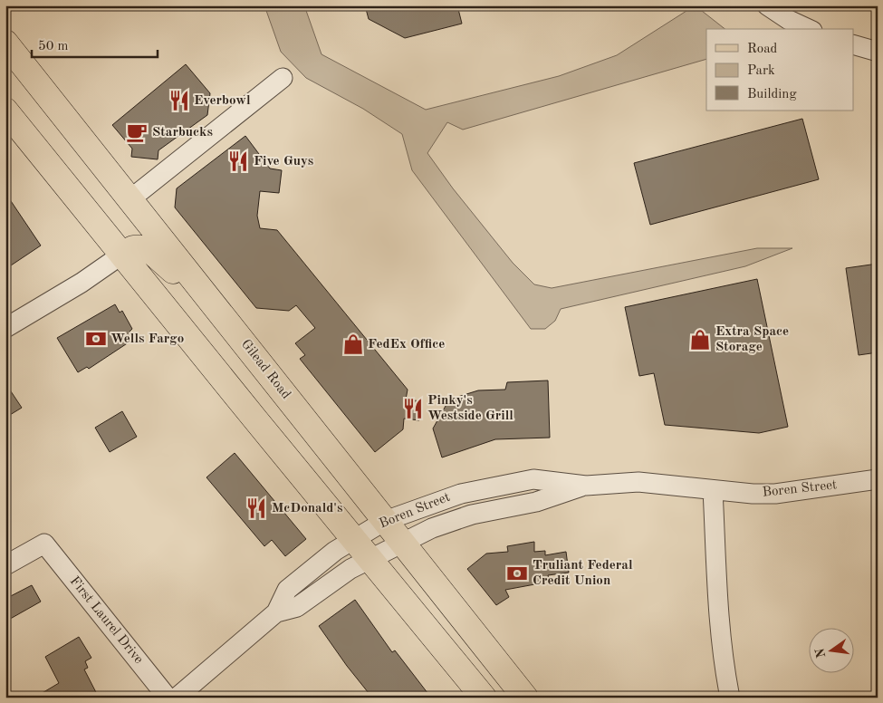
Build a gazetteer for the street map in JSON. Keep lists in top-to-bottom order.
{
  "streets": {
    "main road": ["Gilead Road"],
    "street": ["Boren Street", "First Laurel Drive"]
  },
  "crossings": [
    ["Gilead Road", "Boren Street"]
  ],
  "places": {
    "restaurant": [
      "Everbowl",
      "Five Guys",
      "Pinky's Westside Grill",
      "McDonald's"
    ],
    "cafe": ["Starbucks"],
    "bank": ["Wells Fargo", "Truliant Federal Credit Union"],
    "shop": ["Extra Space Storage", "FedEx Office"]
  },
  "legend": ["Road", "Park", "Building"],
  "scale_bar": "50 m",
  "north": "left"
}
